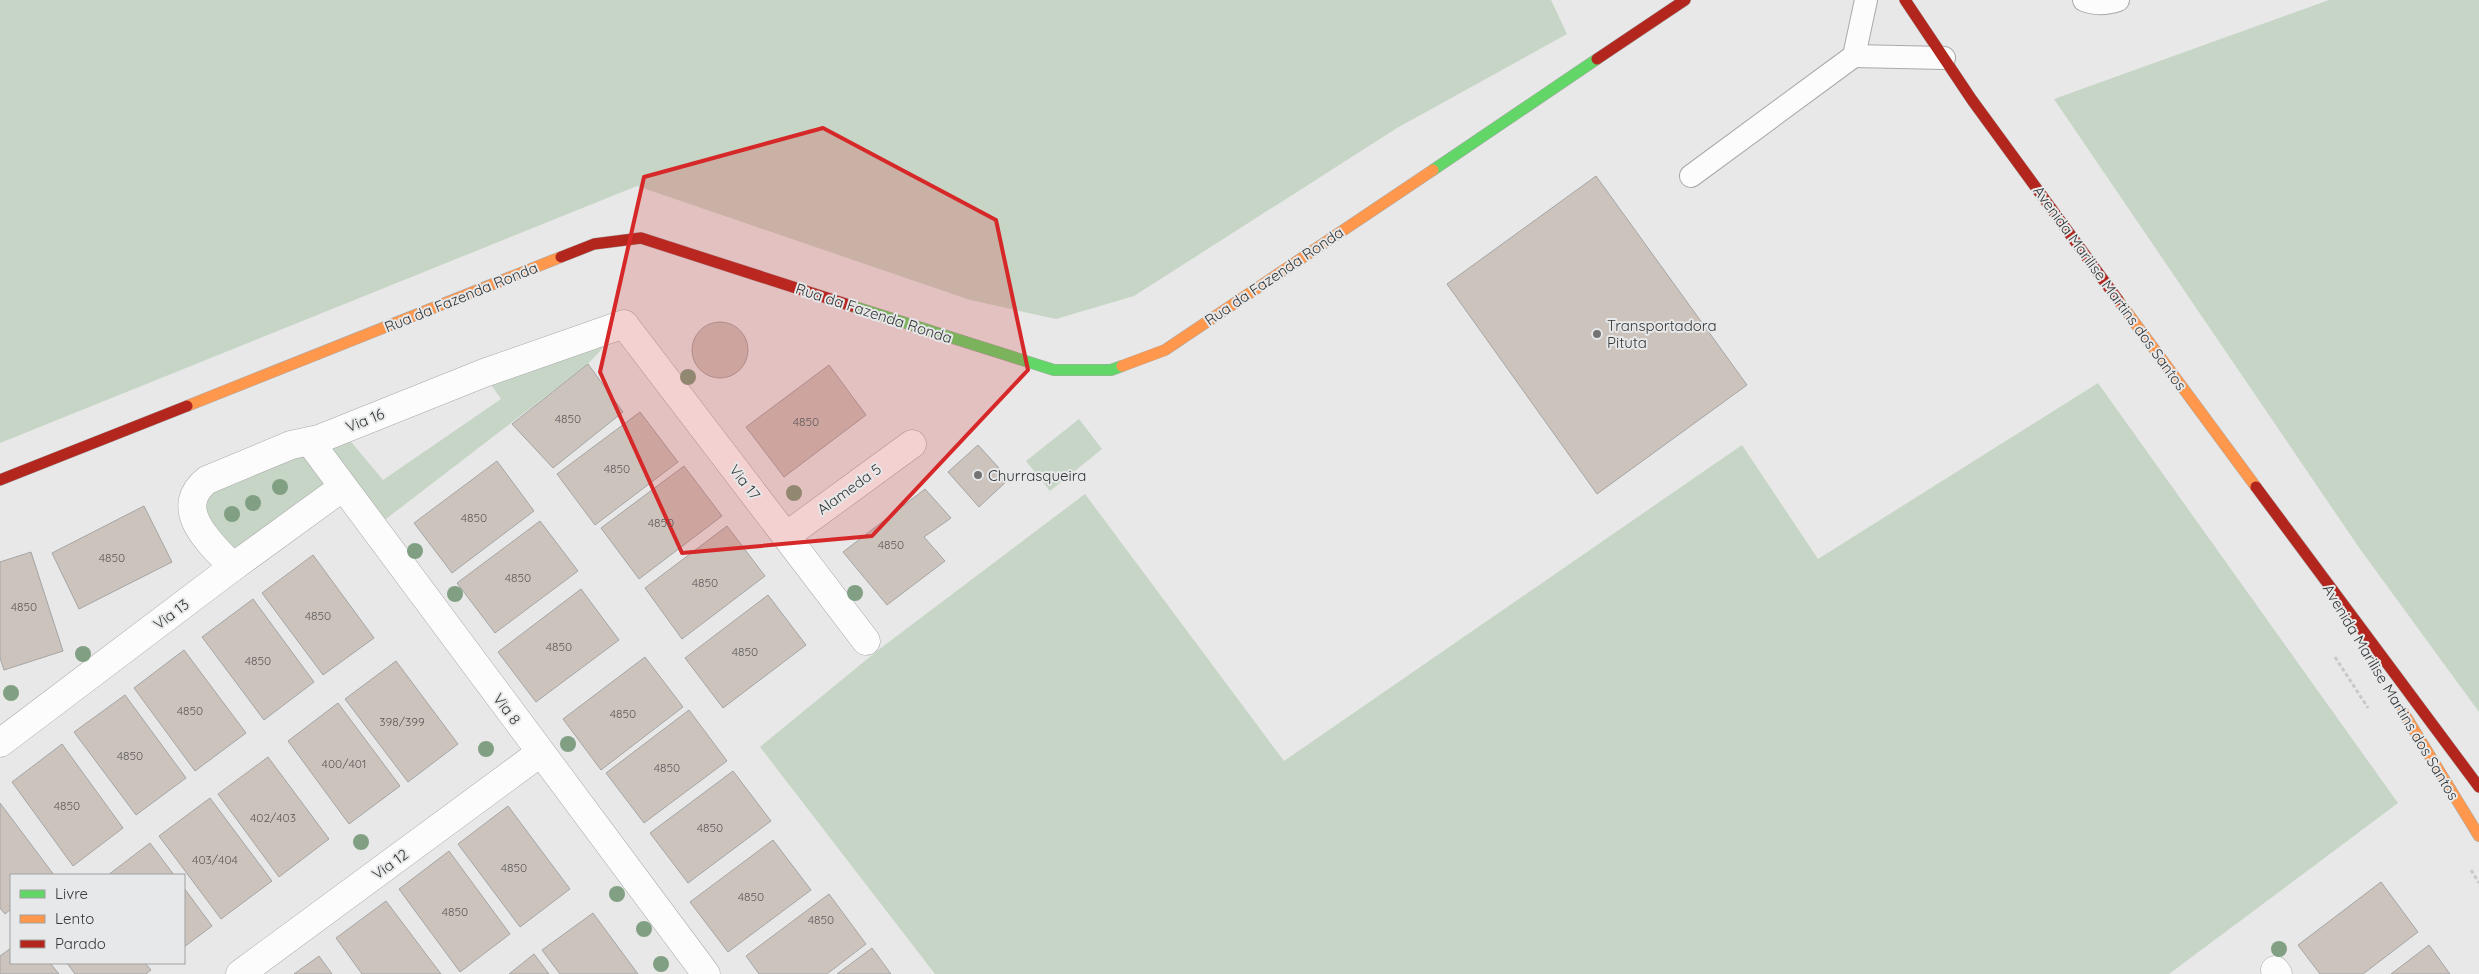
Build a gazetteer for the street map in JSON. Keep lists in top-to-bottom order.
{
  "streets": {
    "main road": ["Rua da Fazenda Ronda", "Avenida Marilise Martins dos Santos"],
    "street": [
      "Via 16",
      "Via 17",
      "Alameda 5",
      "Via 13",
      "Via 8",
      "Via 12"
    ]
  },
  "crossings": [
    ["Via 16", "Via 17"],
    ["Via 16", "Via 13"],
    ["Via 16", "Via 8"],
    ["Via 17", "Alameda 5"],
    ["Via 13", "Via 8"],
    ["Via 8", "Via 12"]
  ],
  "places": ["Transportadora Pituta", "Churrasqueira"],
  "house_numbers": [
    "4850",
    "4850",
    "4850",
    "4850",
    "4850",
    "4850",
    "4850",
    "4850",
    "4850",
    "4850",
    "4850",
    "4850",
    "4850",
    "4850",
    "4850",
    "4850",
    "398/399",
    "4850",
    "400/401",
    "4850",
    "4850",
    "402/403",
    "4850",
    "403/404",
    "4850",
    "4850",
    "4850",
    "4850"
  ],
  "legend": ["Livre", "Lento", "Parado"]
}
